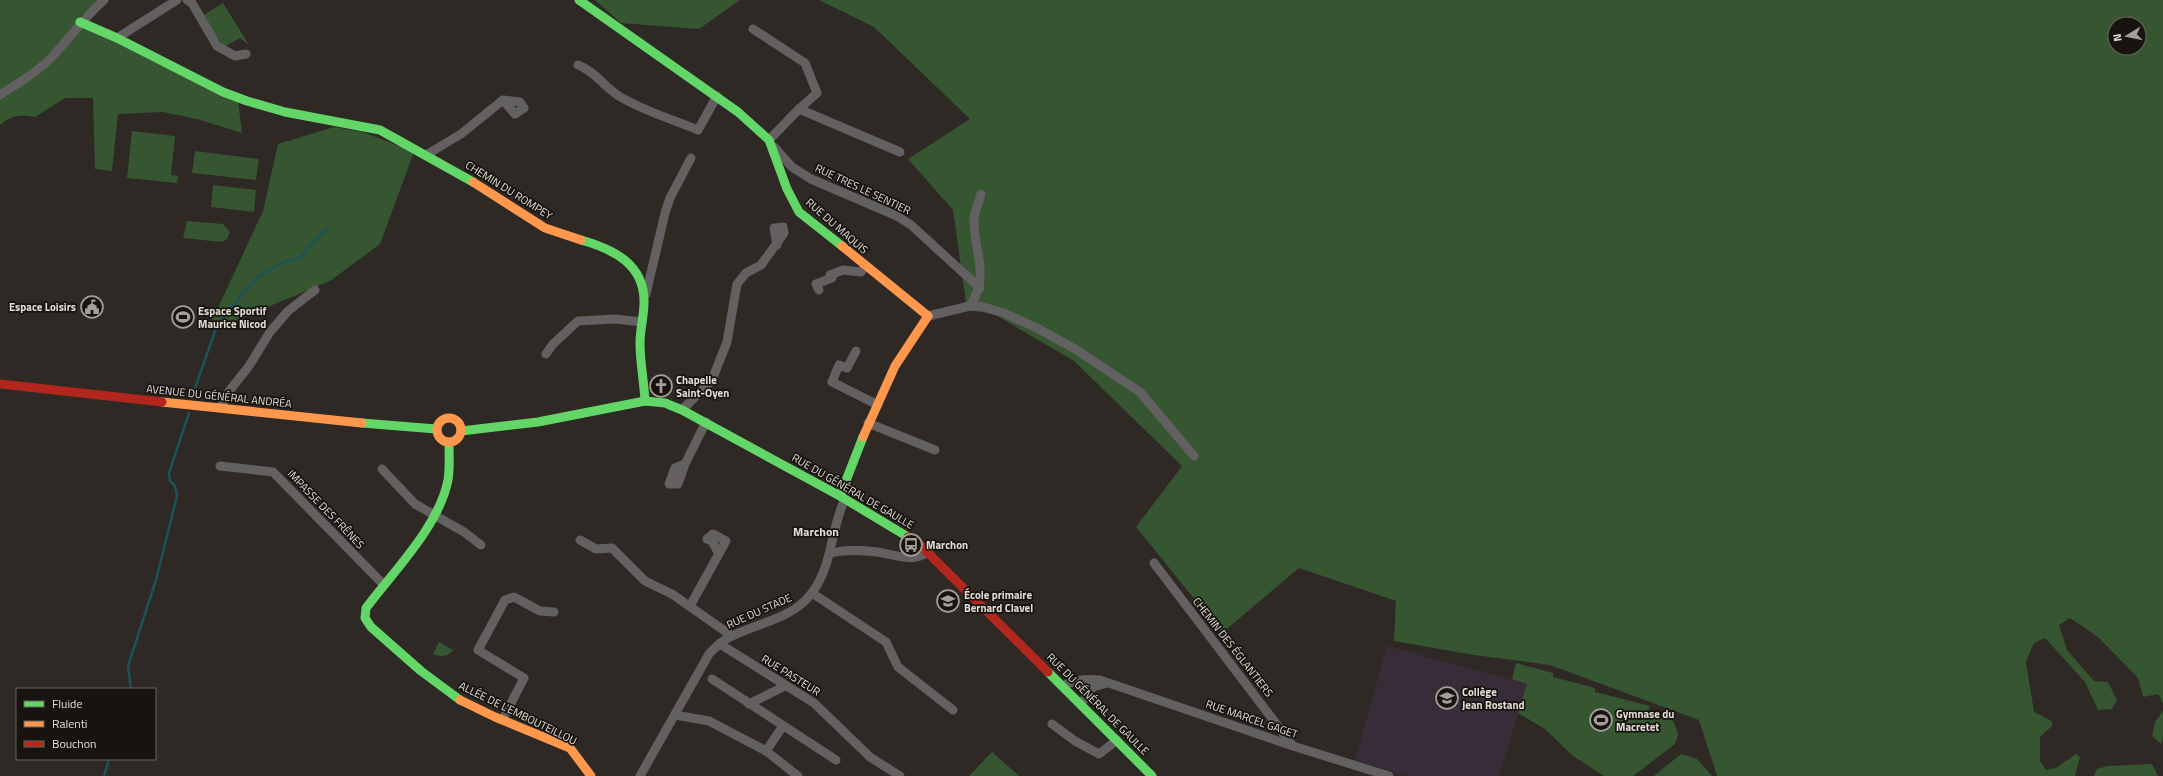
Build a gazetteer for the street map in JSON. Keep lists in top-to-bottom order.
{
  "streets": {
    "street": [
      "RUE TRES LE SENTIER",
      "CHEMIN DU ROMPEY",
      "RUE DU MAQUIS",
      "AVENUE DU GÉNÉRAL ANDRÉA",
      "RUE DU GÉNÉRAL DE GAULLE",
      "IMPASSE DES FRÊNES",
      "RUE DU STADE",
      "CHEMIN DES ÉGLANTIERS",
      "RUE PASTEUR",
      "ALLÉE DE L'EMBOUTEILLOU",
      "RUE MARCEL GAGET"
    ]
  },
  "crossings": [
    ["RUE TRES LE SENTIER", "RUE DU MAQUIS"],
    ["CHEMIN DU ROMPEY", "RUE DU GÉNÉRAL DE GAULLE"],
    ["AVENUE DU GÉNÉRAL ANDRÉA", "RUE DU GÉNÉRAL DE GAULLE"],
    ["AVENUE DU GÉNÉRAL ANDRÉA", "ALLÉE DE L'EMBOUTEILLOU"],
    ["RUE DU GÉNÉRAL DE GAULLE", "RUE DU STADE"],
    ["RUE DU GÉNÉRAL DE GAULLE", "ALLÉE DE L'EMBOUTEILLOU"],
    ["RUE DU GÉNÉRAL DE GAULLE", "RUE MARCEL GAGET"],
    ["IMPASSE DES FRÊNES", "ALLÉE DE L'EMBOUTEILLOU"],
    ["RUE DU STADE", "RUE PASTEUR"],
    ["CHEMIN DES ÉGLANTIERS", "RUE MARCEL GAGET"]
  ],
  "districts": ["Marchon"],
  "places": {
    "public building": ["Espace Loisirs"],
    "sports": ["Espace Sportif Maurice Nicod", "Gymnase du Macretet"],
    "church": ["Chapelle Saint-Oyen"],
    "bus stop": ["Marchon"],
    "school or university": ["École primaire Bernard Clavel", "Collège Jean Rostand"]
  },
  "legend": ["Fluide", "Ralenti", "Bouchon"],
  "north": "left"
}
